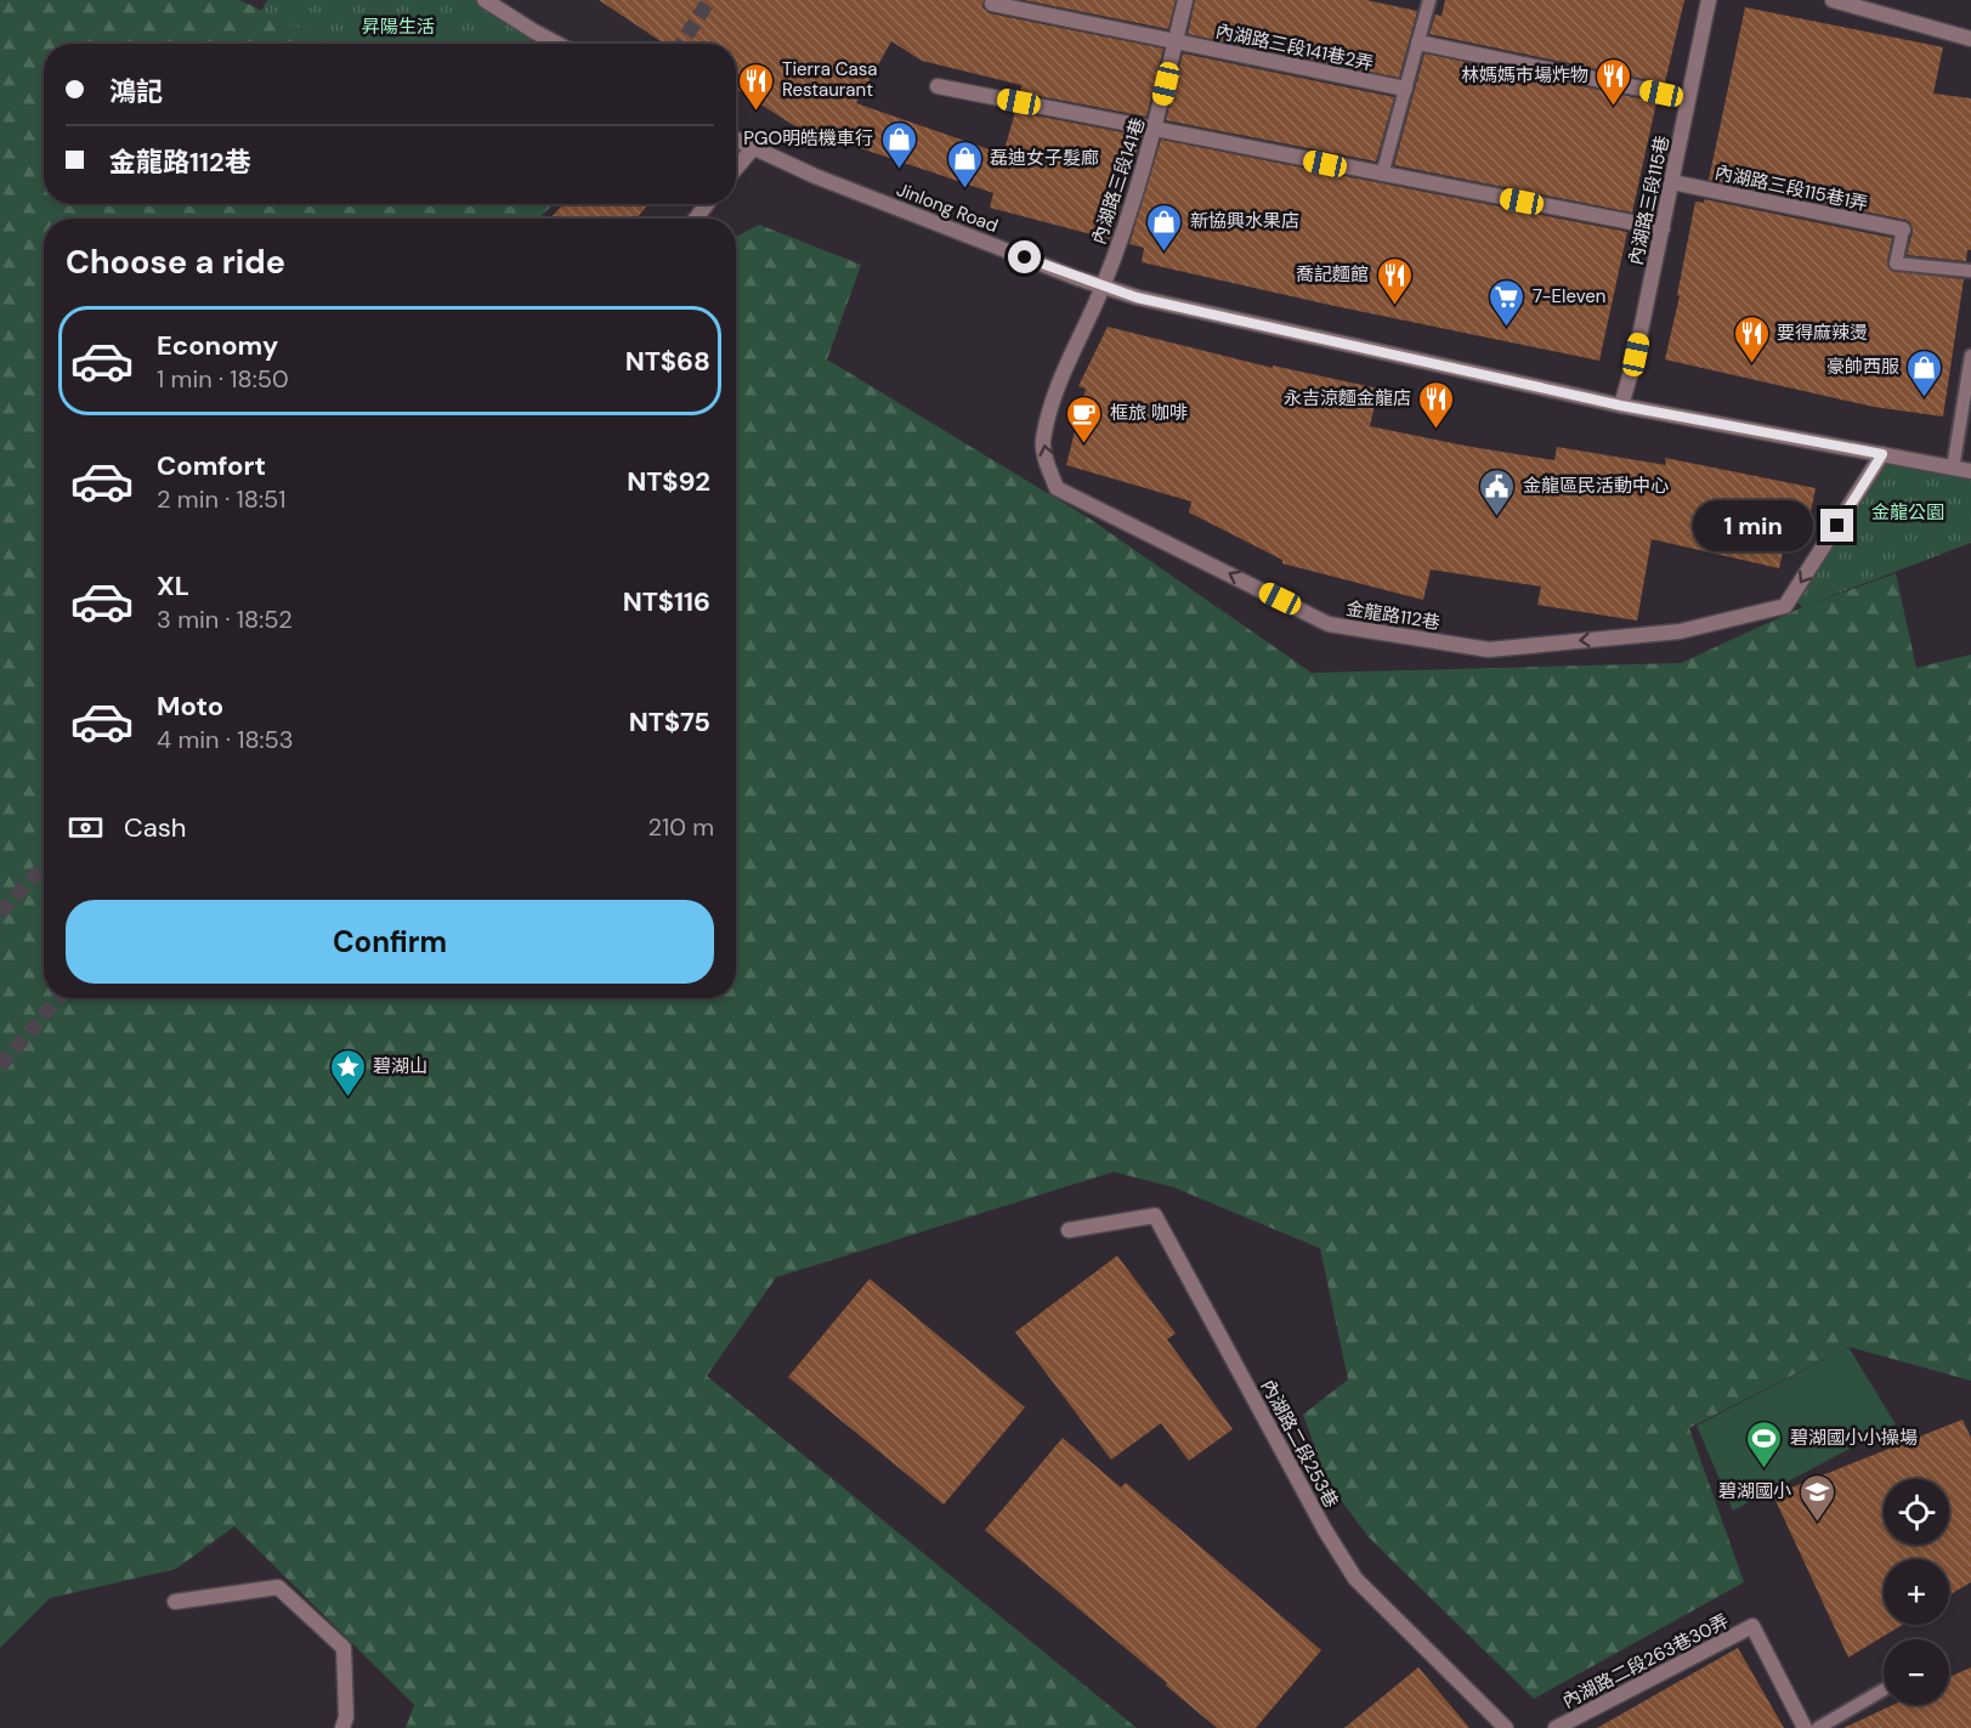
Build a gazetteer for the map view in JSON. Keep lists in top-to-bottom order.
{
  "streets": {
    "street": [
      "內湖路三段141巷2弄",
      "內湖路三段141巷",
      "內湖路三段115巷1弄",
      "內湖路三段115巷",
      "Jinlong Road",
      "金龍路112巷",
      "內湖路二段253巷",
      "內湖路二段263巷30弄"
    ]
  },
  "crossings": [
    ["內湖路三段141巷2弄", "內湖路三段141巷"],
    ["內湖路三段141巷", "Jinlong Road"],
    ["內湖路三段141巷", "金龍路112巷"],
    ["內湖路三段115巷1弄", "內湖路三段115巷"],
    ["內湖路三段115巷", "Jinlong Road"],
    ["Jinlong Road", "金龍路112巷"]
  ],
  "parks": ["昇陽生活", "金龍公園"],
  "places": {
    "restaurant": [
      "林媽媽市場炸物",
      "Tierra Casa Restaurant",
      "喬記麵館",
      "要得麻辣燙",
      "永吉涼麵金龍店"
    ],
    "shop": [
      "PGO明皓機車行",
      "磊迪女子髮廊",
      "新協興水果店",
      "豪帥西服"
    ],
    "supermarket": ["7-Eleven"],
    "cafe": ["框旅 咖啡"],
    "public building": ["金龍區民活動中心"],
    "place": ["碧湖山"],
    "sports": ["碧湖國小小操場"],
    "school or university": ["碧湖國小"]
  },
  "page": {
    "banner": ["鴻記", "金龍路112巷"],
    "heading": "Choose a ride",
    "list": [
      {
        "name": "Economy",
        "note": "1 min · 18:50",
        "value": "NT$68"
      },
      {
        "name": "Comfort",
        "note": "2 min · 18:51",
        "value": "NT$92"
      },
      {
        "name": "XL",
        "note": "3 min · 18:52",
        "value": "NT$116"
      },
      {
        "name": "Moto",
        "note": "4 min · 18:53",
        "value": "NT$75"
      }
    ],
    "bubble": "1 min",
    "pay": ["Cash", "210 m"],
    "buttons": "Confirm",
    "map_buttons": ["+", "−"]
  }
}
